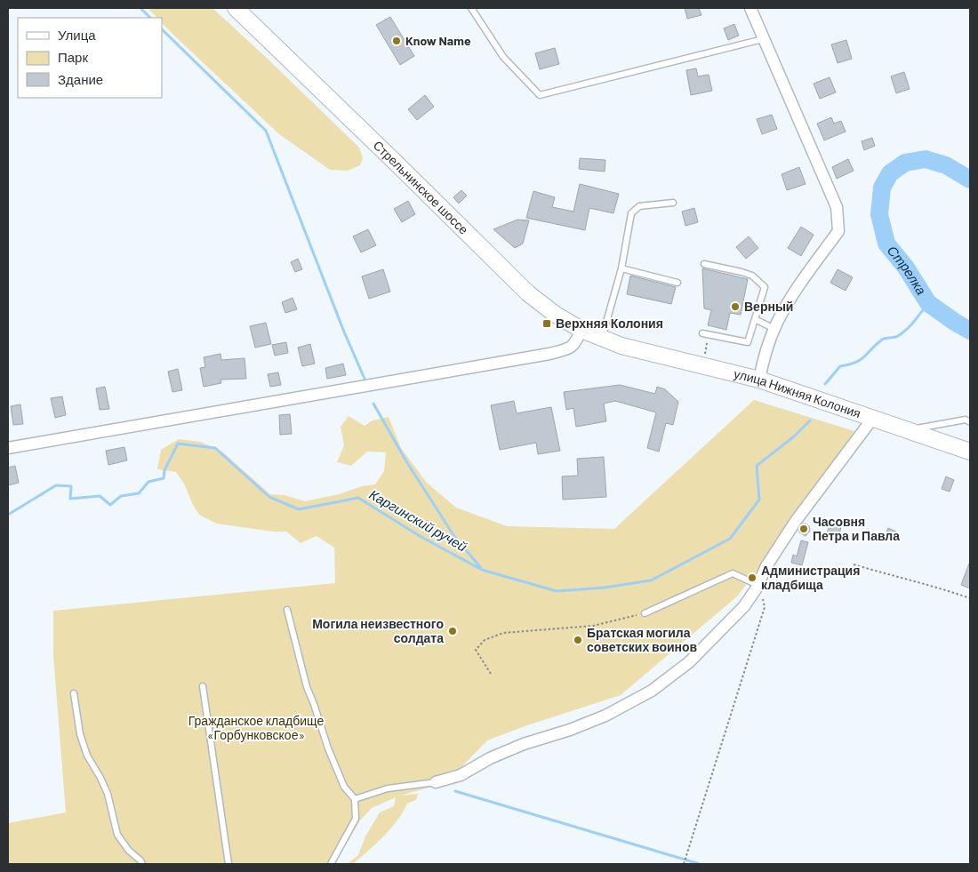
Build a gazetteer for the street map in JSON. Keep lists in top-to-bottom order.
{
  "streets": {
    "main road": ["Стрельнинское шоссе", "улица Нижняя Колония"]
  },
  "crossings": [
    ["Стрельнинское шоссе", "улица Нижняя Колония"]
  ],
  "water": ["Стрелка", "Каргинский ручей"],
  "parks": ["Гражданское кладбище «Горбунковское»"],
  "places": {
    "other": [
      "Know Name",
      "Верный",
      "Часовня Петра и Павла",
      "Администрация кладбища",
      "Могила неизвестного солдата",
      "Братская могила советских воинов"
    ],
    "transit": ["Верхняя Колония"]
  },
  "legend": ["Улица", "Парк", "Здание"]
}
